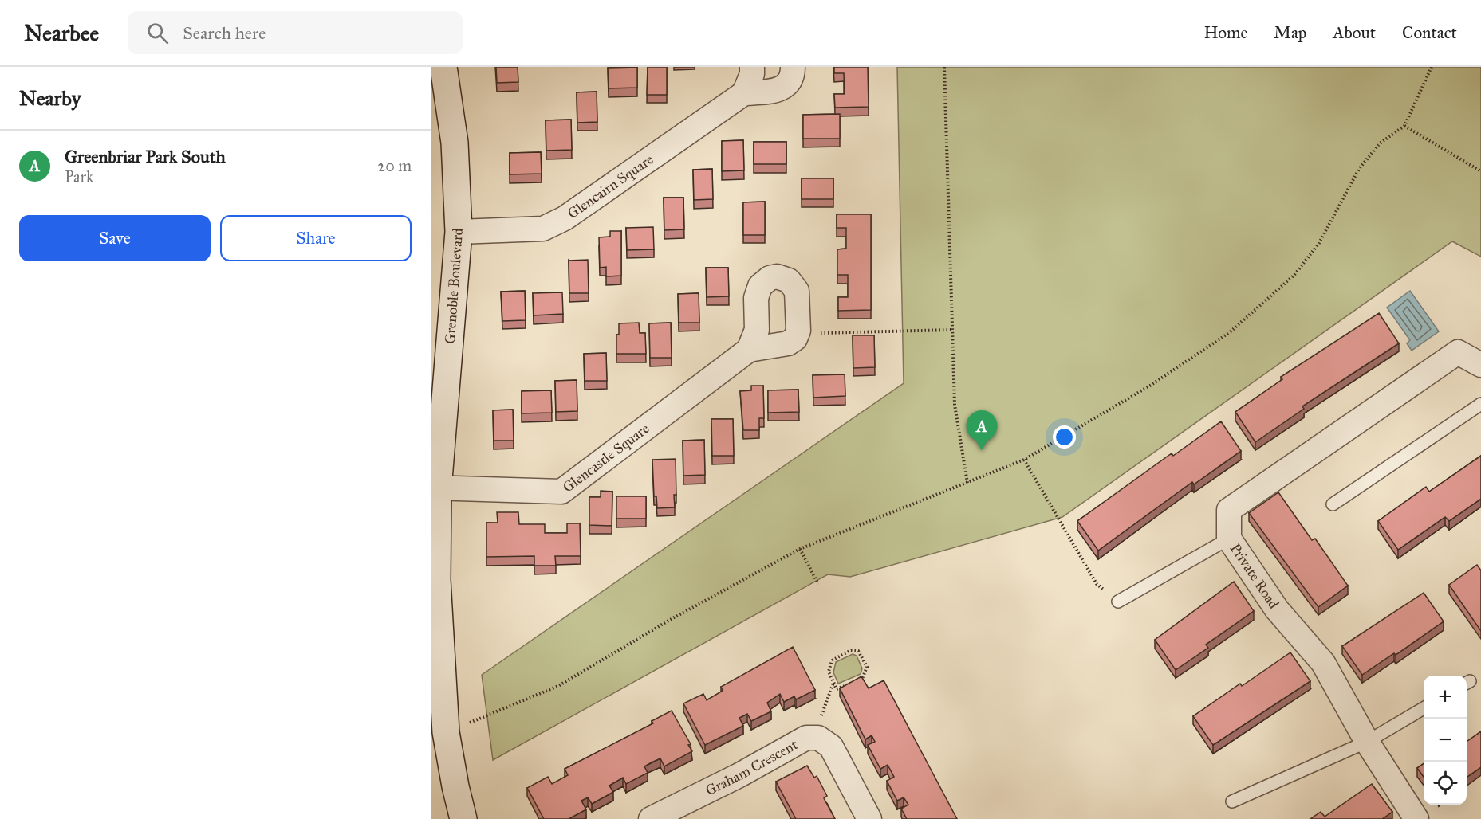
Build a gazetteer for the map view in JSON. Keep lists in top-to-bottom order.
{
  "streets": {
    "street": [
      "Glencairn Square",
      "Grenoble Boulevard",
      "Glencastle Square",
      "Private Road",
      "Graham Crescent"
    ]
  },
  "crossings": [
    ["Glencairn Square", "Grenoble Boulevard"],
    ["Grenoble Boulevard", "Glencastle Square"]
  ],
  "page": {
    "header": "Nearbee",
    "search": "Search here",
    "nav": [
      "Home",
      "Map",
      "About",
      "Contact"
    ],
    "heading": "Nearby",
    "list": [
      {
        "mark": "A",
        "name": "Greenbriar Park South",
        "note": "Park",
        "value": "20 m"
      }
    ],
    "buttons": ["Save", "Share"],
    "pins": "A",
    "map_buttons": ["+", "−"]
  }
}
